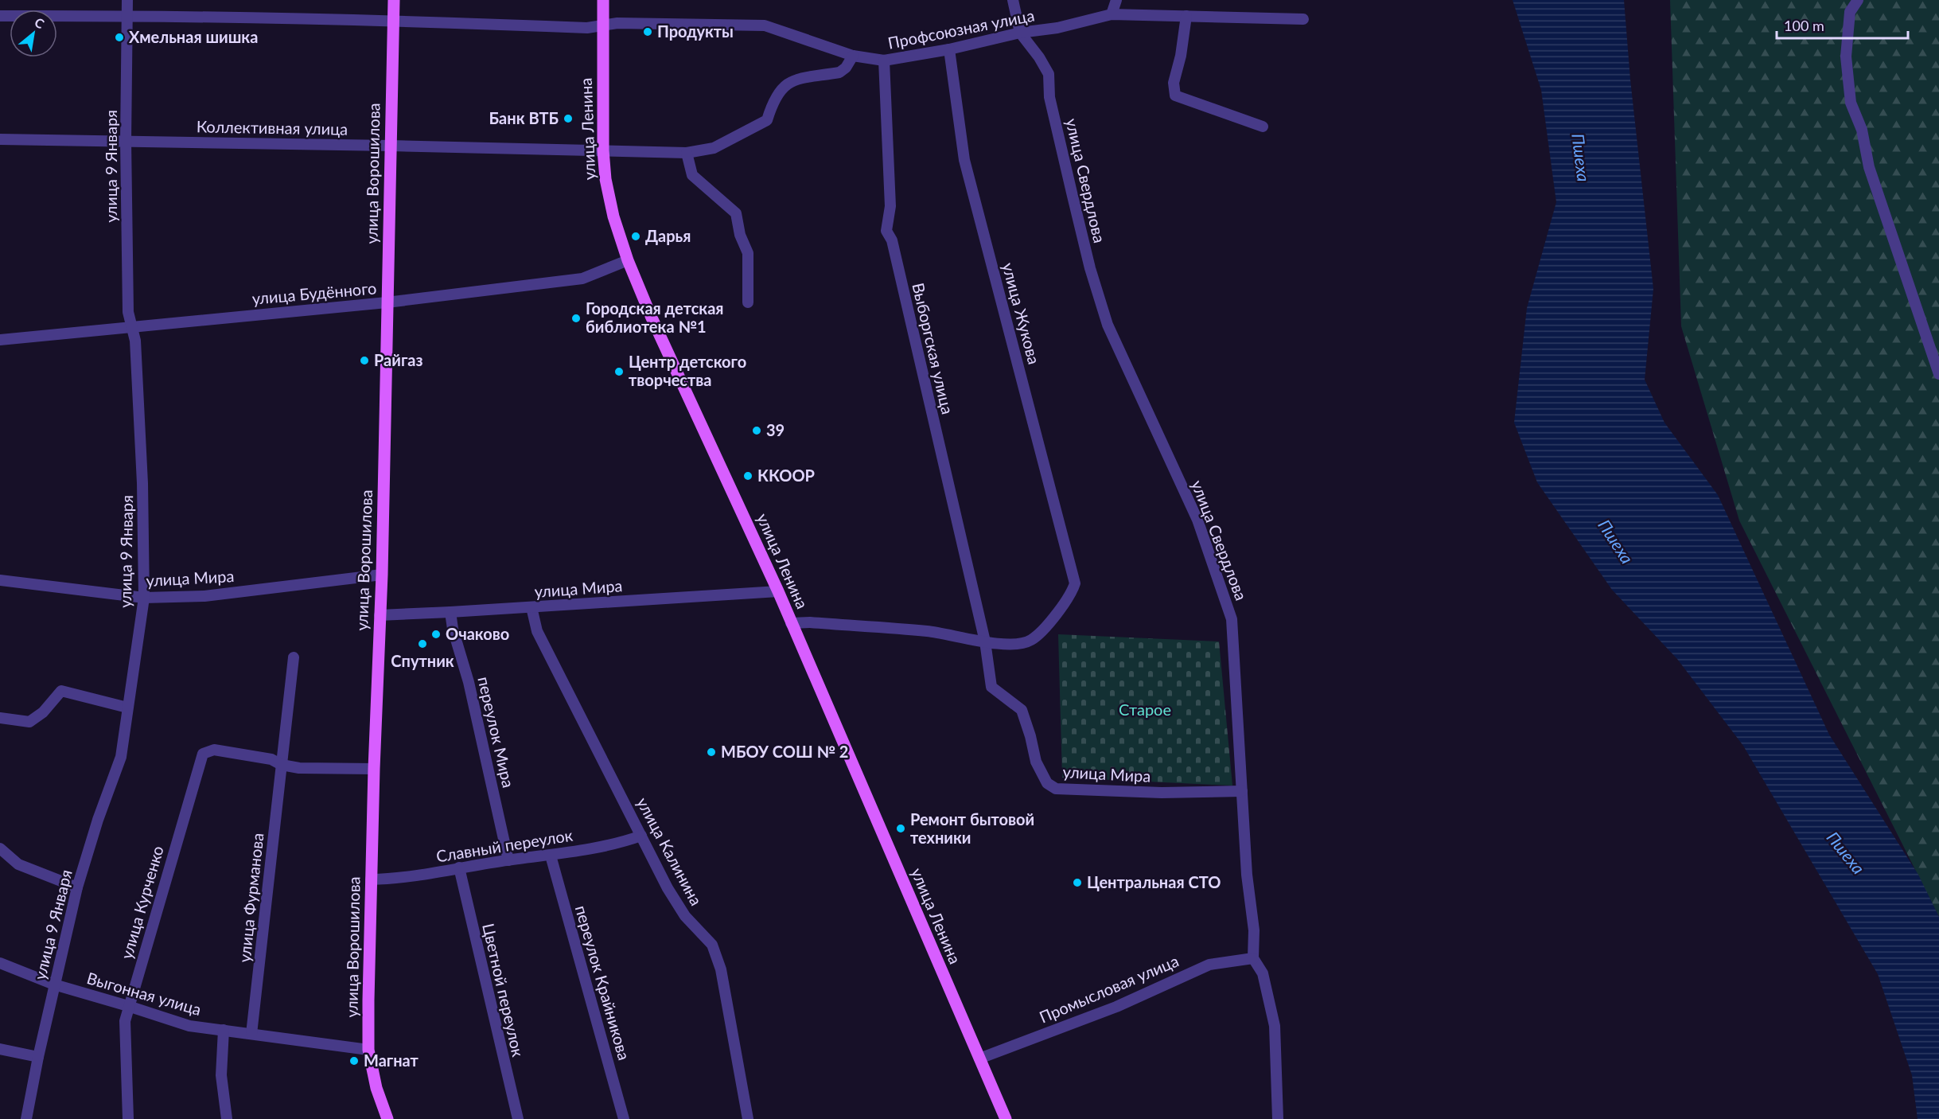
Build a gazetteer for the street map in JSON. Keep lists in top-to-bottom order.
{
  "streets": {
    "main road": ["улица Ленина", "улица Ворошилова"],
    "street": [
      "Профсоюзная улица",
      "Коллективная улица",
      "улица 9 Января",
      "улица Свердлова",
      "улица Будённого",
      "улица Жукова",
      "Выборгская улица",
      "улица Мира",
      "переулок Мира",
      "Славный переулок",
      "улица Калинина",
      "улица Фурманова",
      "улица Курченко",
      "переулок Крайникова",
      "Промысловая улица",
      "Цветной переулок",
      "Выгонная улица"
    ]
  },
  "crossings": [
    ["Профсоюзная улица", "Коллективная улица"],
    ["Профсоюзная улица", "улица Ленина"],
    ["Профсоюзная улица", "улица 9 Января"],
    ["Профсоюзная улица", "улица Ворошилова"],
    ["Профсоюзная улица", "улица Свердлова"],
    ["Профсоюзная улица", "улица Жукова"],
    ["Профсоюзная улица", "Выборгская улица"],
    ["Коллективная улица", "улица Ленина"],
    ["Коллективная улица", "улица 9 Января"],
    ["Коллективная улица", "улица Ворошилова"],
    ["улица Ленина", "улица Будённого"],
    ["улица Ленина", "улица Мира"],
    ["улица Ленина", "Промысловая улица"],
    ["улица 9 Января", "улица Будённого"],
    ["улица 9 Января", "улица Мира"],
    ["улица 9 Января", "Выгонная улица"],
    ["улица Ворошилова", "улица Будённого"],
    ["улица Ворошилова", "улица Мира"],
    ["улица Ворошилова", "Славный переулок"],
    ["улица Ворошилова", "Выгонная улица"],
    ["улица Свердлова", "улица Мира"],
    ["улица Свердлова", "Промысловая улица"],
    ["улица Жукова", "Выборгская улица"],
    ["улица Жукова", "улица Мира"],
    ["Выборгская улица", "улица Мира"],
    ["улица Мира", "переулок Мира"],
    ["улица Мира", "улица Калинина"],
    ["переулок Мира", "Славный переулок"],
    ["Славный переулок", "улица Калинина"],
    ["Славный переулок", "переулок Крайникова"],
    ["Славный переулок", "Цветной переулок"],
    ["улица Фурманова", "улица Курченко"],
    ["улица Фурманова", "Выгонная улица"],
    ["улица Курченко", "Выгонная улица"]
  ],
  "water": ["Пшеха"],
  "parks": ["Старое"],
  "places": [
    "Продукты",
    "Хмельная шишка",
    "Банк ВТБ",
    "Дарья",
    "Городская детская библиотека №1",
    "Райгаз",
    "Центр детского творчества",
    "39",
    "ККООР",
    "Очаково",
    "Спутник",
    "МБОУ СОШ № 2",
    "Ремонт бытовой техники",
    "Центральная СТО",
    "Магнат"
  ],
  "scale_bar": "100 m",
  "north": "top right"
}
